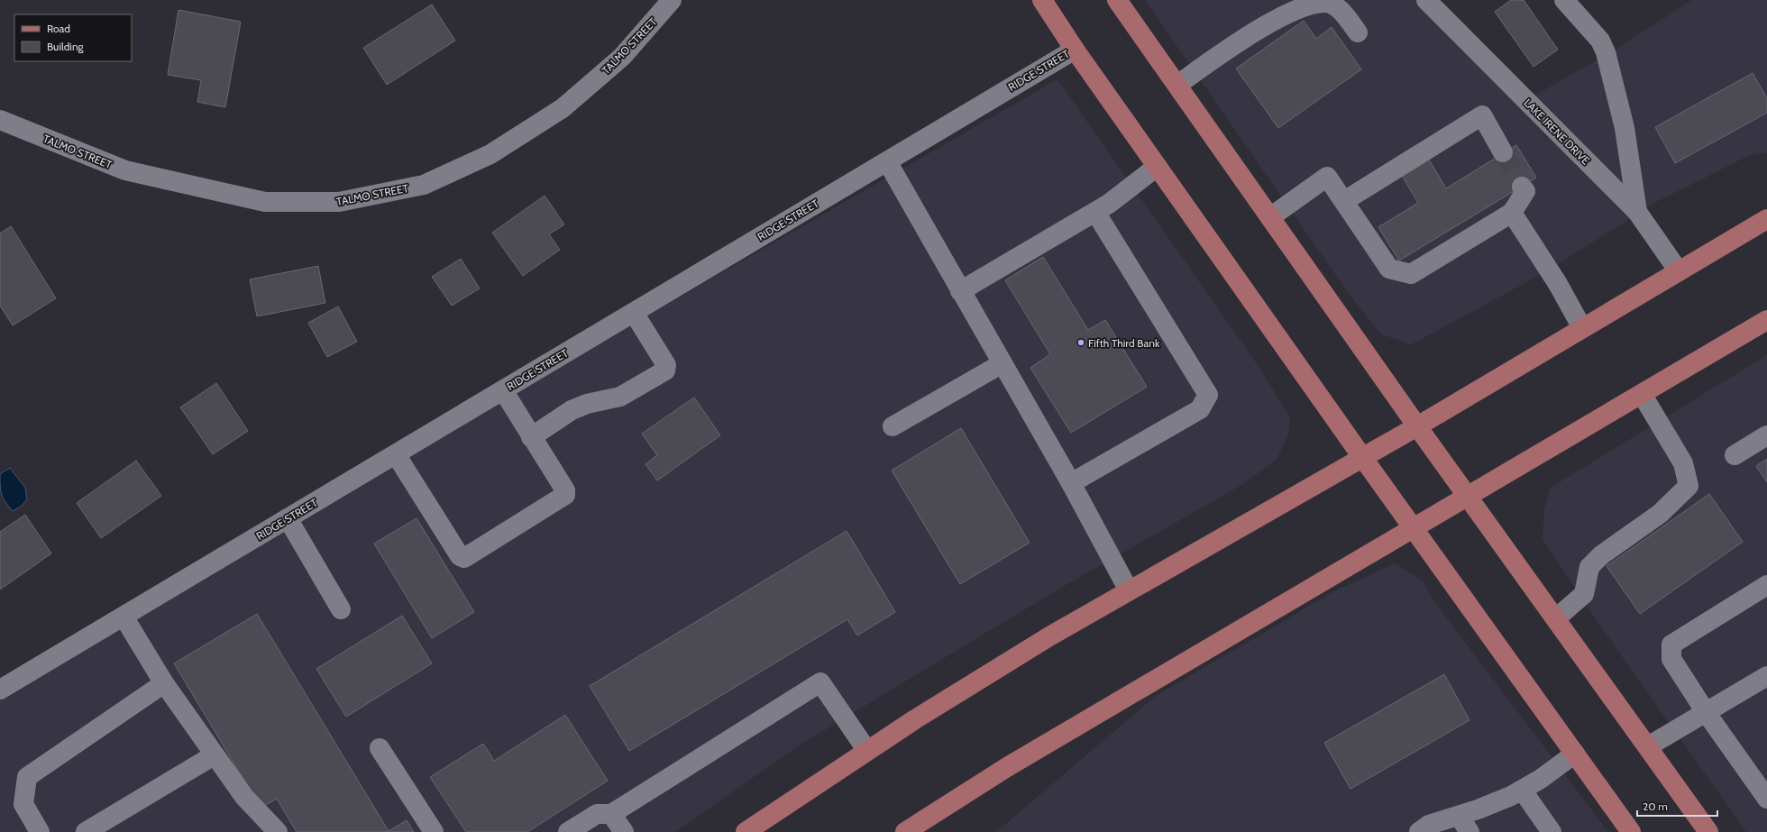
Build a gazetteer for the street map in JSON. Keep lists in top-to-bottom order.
{
  "streets": {
    "street": ["TALMO STREET", "RIDGE STREET", "LAKE IRENE DRIVE"]
  },
  "places": ["Fifth Third Bank"],
  "legend": ["Road", "Building"],
  "scale_bar": "20 m"
}
